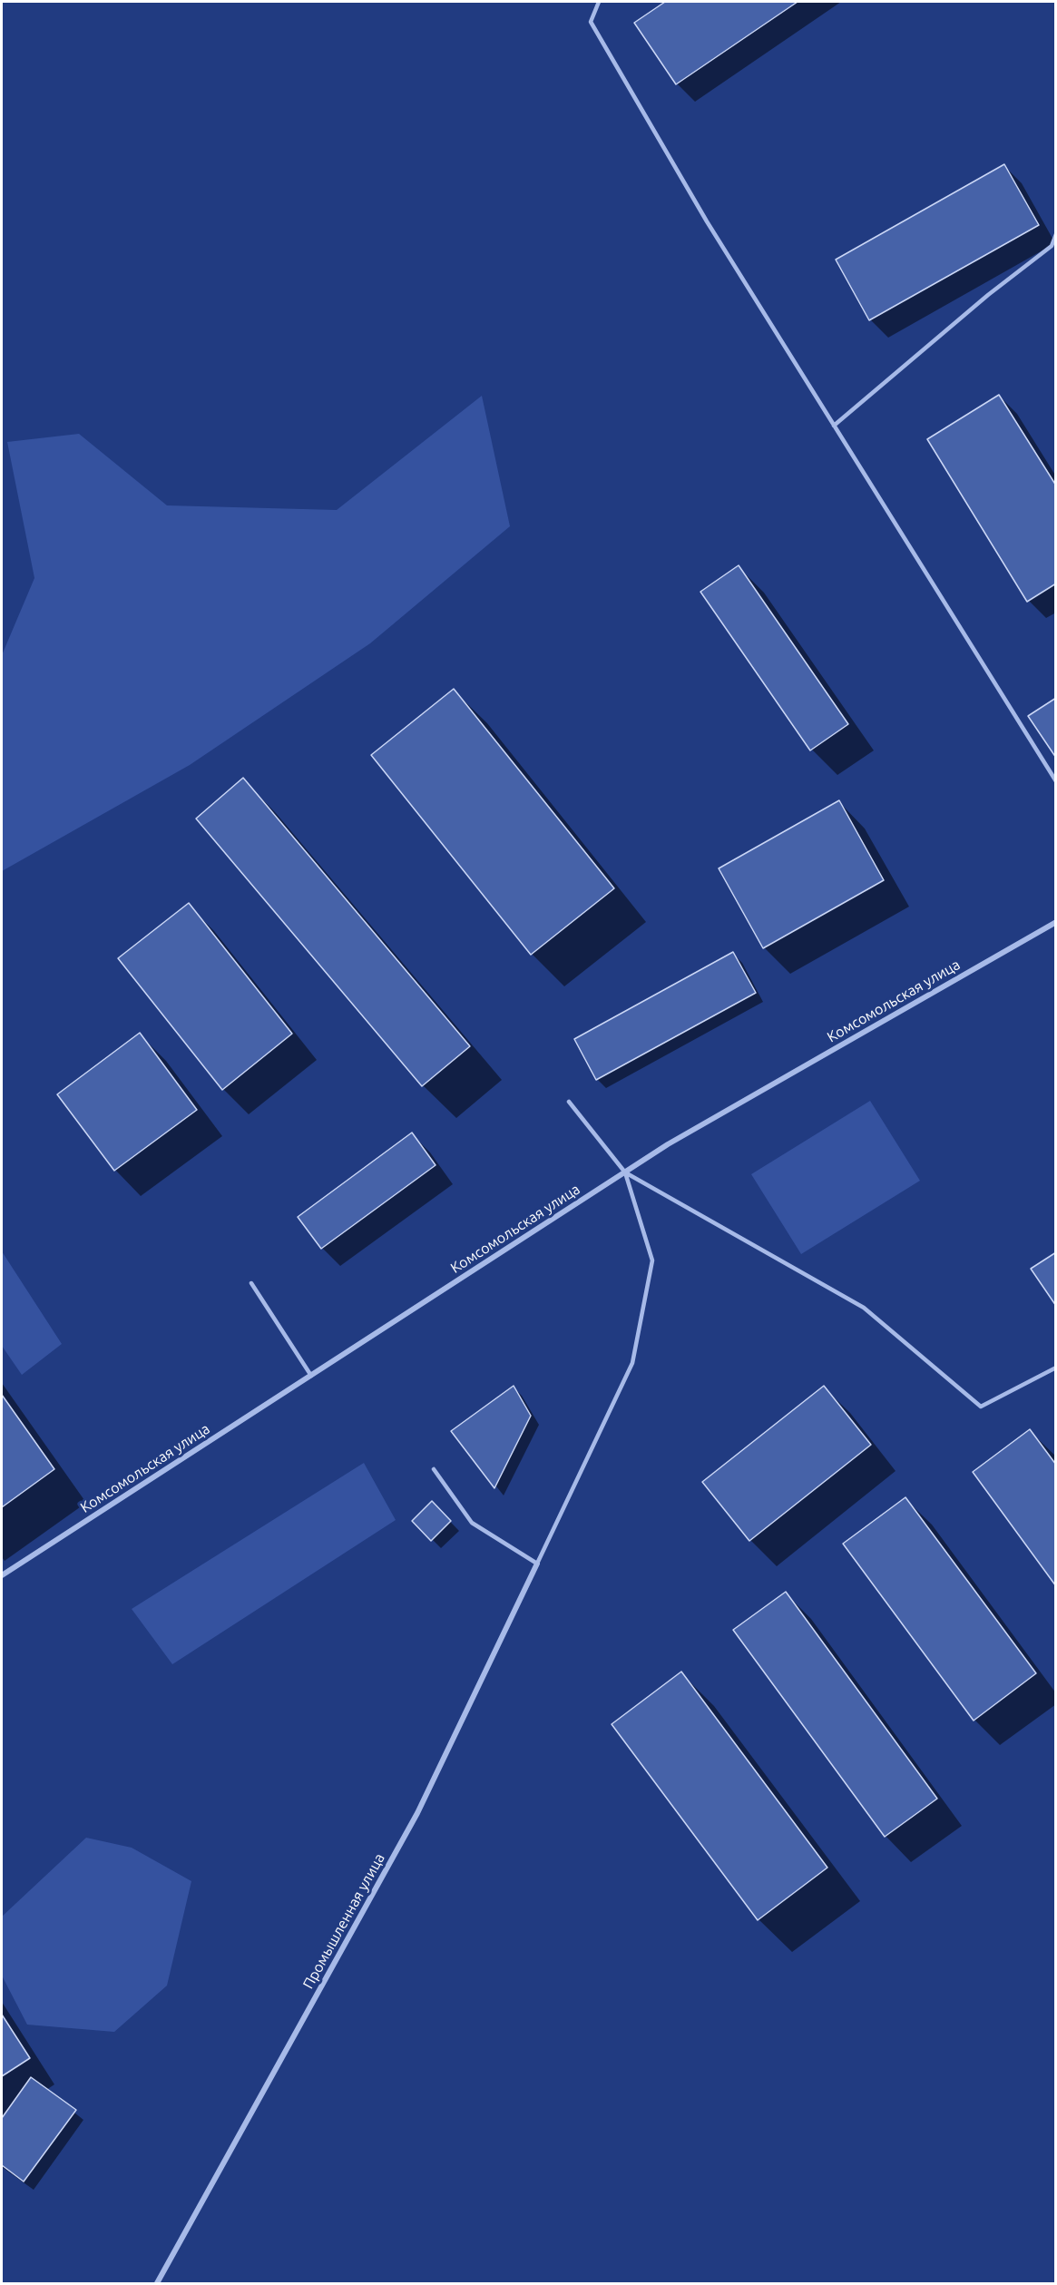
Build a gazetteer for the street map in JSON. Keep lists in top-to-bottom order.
{
  "streets": {
    "street": ["Комсомольская улица", "Промышленная улица"]
  }
}
